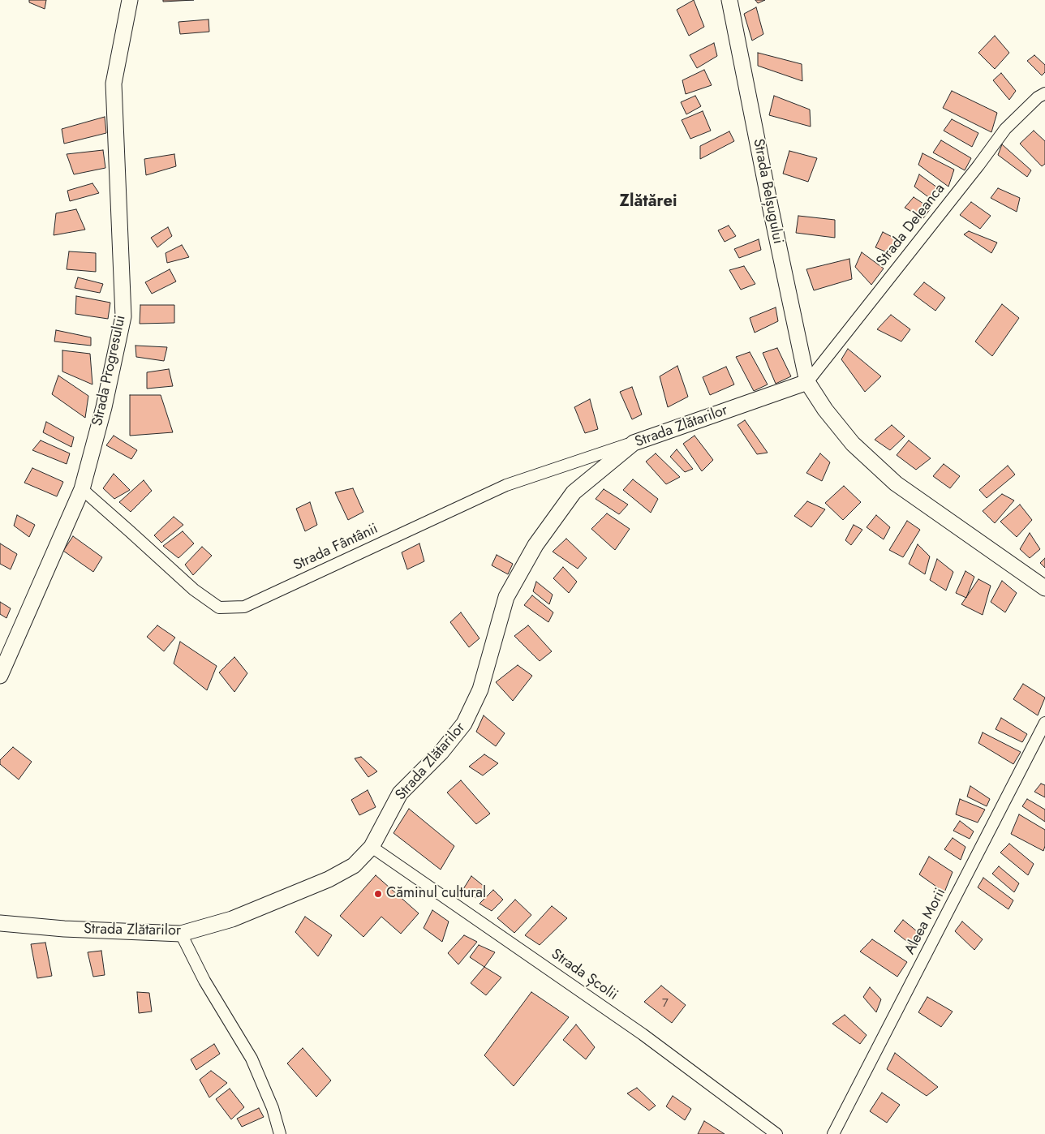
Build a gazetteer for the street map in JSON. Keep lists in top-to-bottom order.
{
  "streets": {
    "street": [
      "Strada Belșugului",
      "Strada Deleanca",
      "Strada Progresului",
      "Strada Zlătarilor",
      "Strada Fântânii",
      "Aleea Morii",
      "Strada Școlii"
    ]
  },
  "crossings": [
    ["Strada Belșugului", "Strada Deleanca"],
    ["Strada Belșugului", "Strada Zlătarilor"],
    ["Strada Deleanca", "Strada Zlătarilor"],
    ["Strada Progresului", "Strada Fântânii"],
    ["Strada Zlătarilor", "Strada Fântânii"],
    ["Strada Zlătarilor", "Strada Școlii"]
  ],
  "districts": ["Zlătărei"],
  "places": ["Căminul cultural"],
  "house_numbers": ["7"]
}
